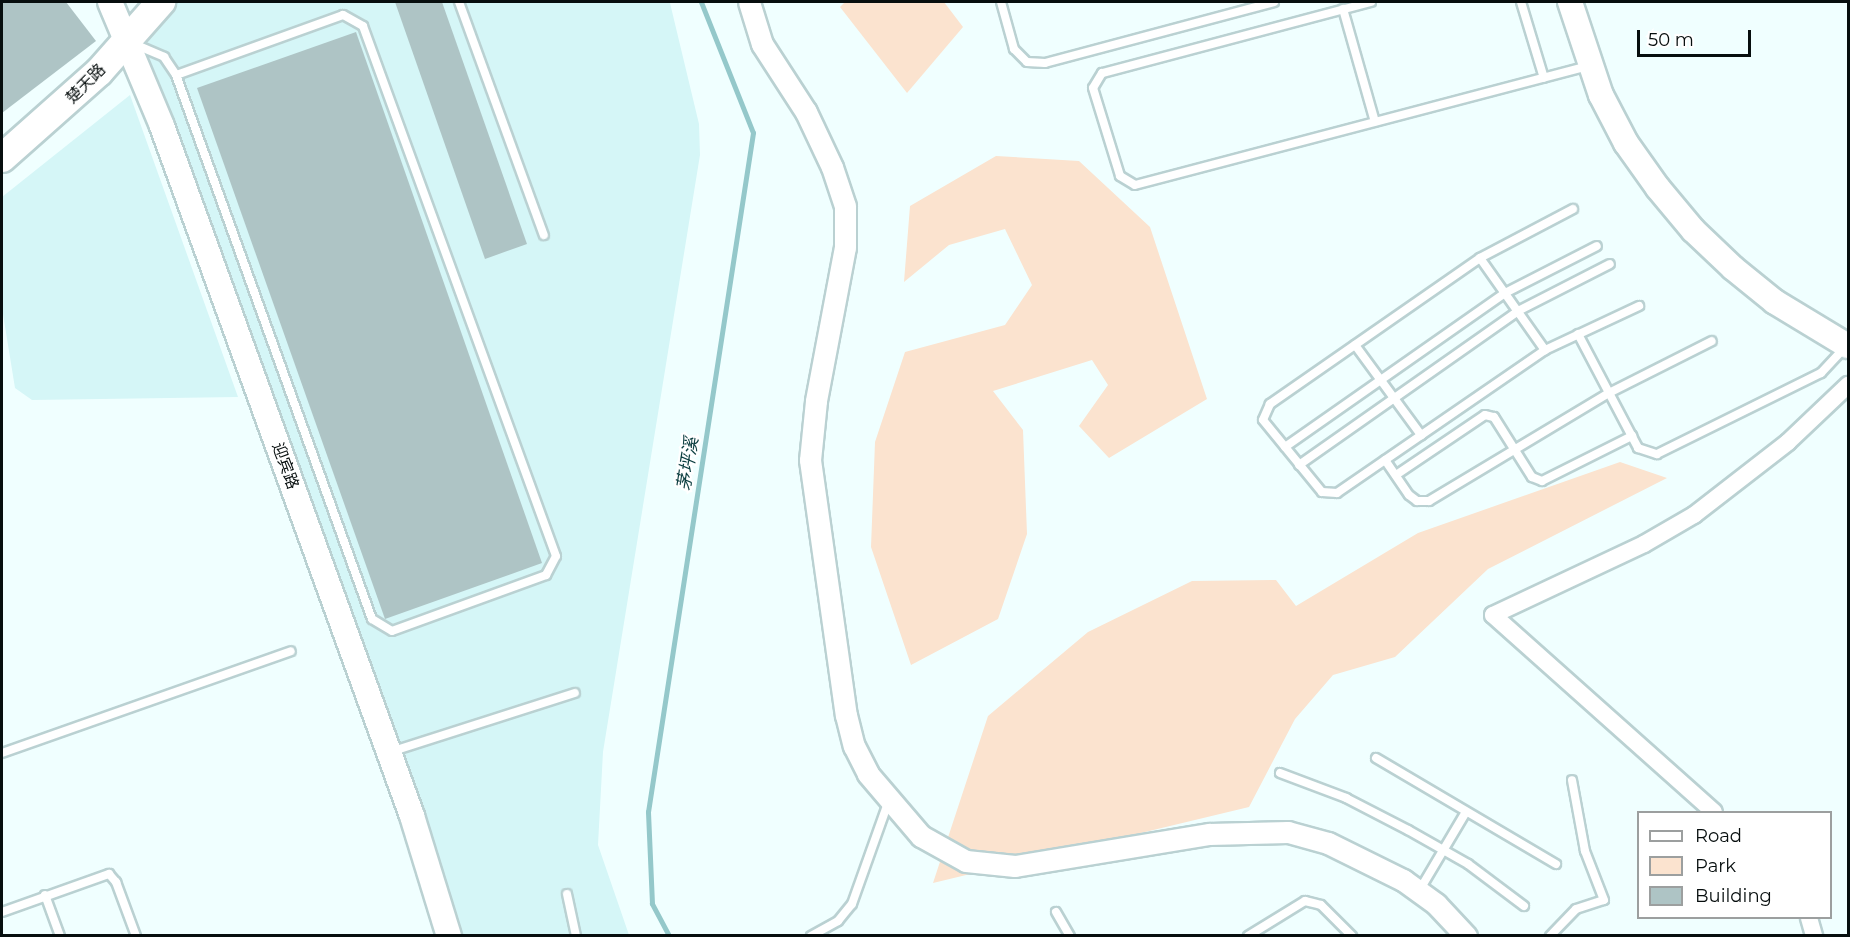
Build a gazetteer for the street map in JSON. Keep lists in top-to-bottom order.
{
  "streets": {
    "highway": ["楚天路"],
    "main road": ["迎宾路"]
  },
  "crossings": [
    ["楚天路", "迎宾路"]
  ],
  "water": ["茅坪溪"],
  "legend": ["Road", "Park", "Building"],
  "scale_bar": "50 m"
}
